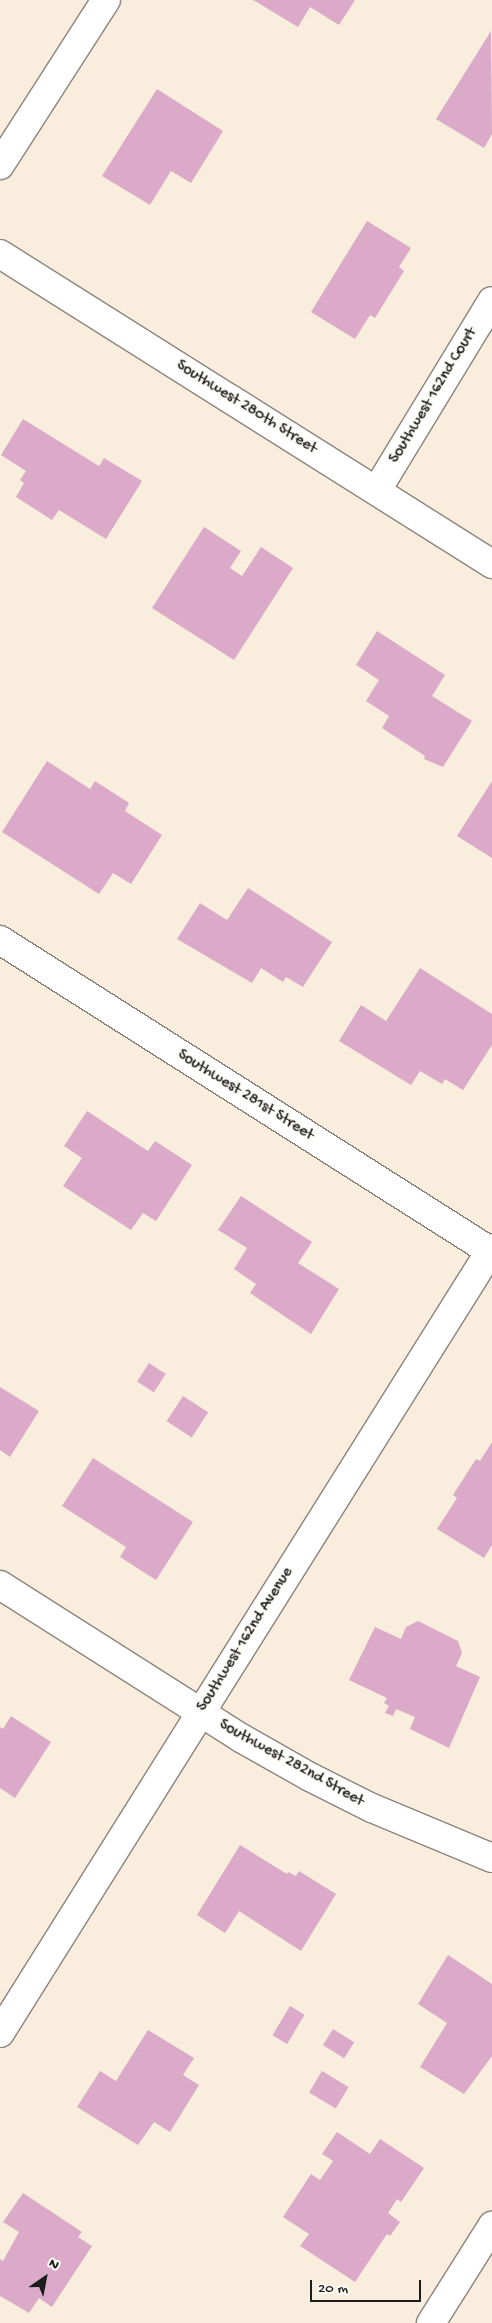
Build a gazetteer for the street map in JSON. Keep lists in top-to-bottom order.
{
  "streets": {
    "street": [
      "Southwest 162nd Court",
      "Southwest 280th Street",
      "Southwest 281st Street",
      "Southwest 162nd Avenue",
      "Southwest 282nd Street"
    ]
  },
  "crossings": [
    ["Southwest 162nd Court", "Southwest 280th Street"],
    ["Southwest 281st Street", "Southwest 162nd Avenue"],
    ["Southwest 162nd Avenue", "Southwest 282nd Street"]
  ],
  "scale_bar": "20 m",
  "north": "top right"
}
